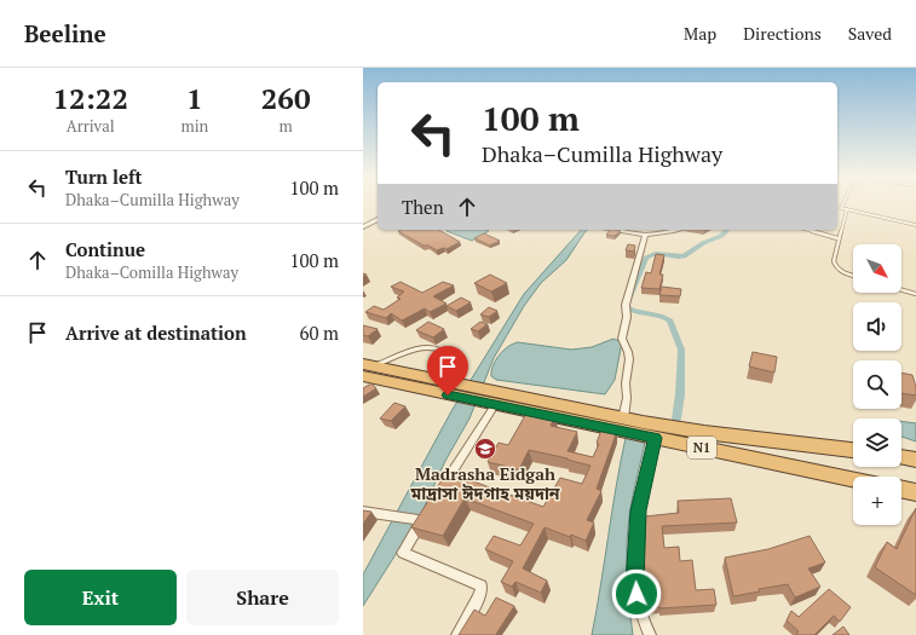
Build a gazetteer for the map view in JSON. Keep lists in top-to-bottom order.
{
  "streets": {
    "highway": ["N1"]
  },
  "places": {
    "school or university": ["Madrasha Eidgah মাদ্রাসা ঈদগাহ ময়দান"]
  },
  "north": "bottom right",
  "page": {
    "header": "Beeline",
    "nav": ["Map", "Directions", "Saved"],
    "eta": [
      "12:22",
      "Arrival",
      "1",
      "min",
      "260",
      "m"
    ],
    "turn": ["100 m", "Dhaka–Cumilla Highway"],
    "list": [
      {
        "name": "Turn left",
        "note": "Dhaka–Cumilla Highway",
        "value": "100 m"
      },
      {
        "name": "Continue",
        "note": "Dhaka–Comilla Highway",
        "value": "100 m"
      },
      {
        "name": "Arrive at destination",
        "value": "60 m"
      }
    ],
    "then": "Then",
    "map_buttons": "+",
    "buttons": ["Exit", "Share"]
  }
}
